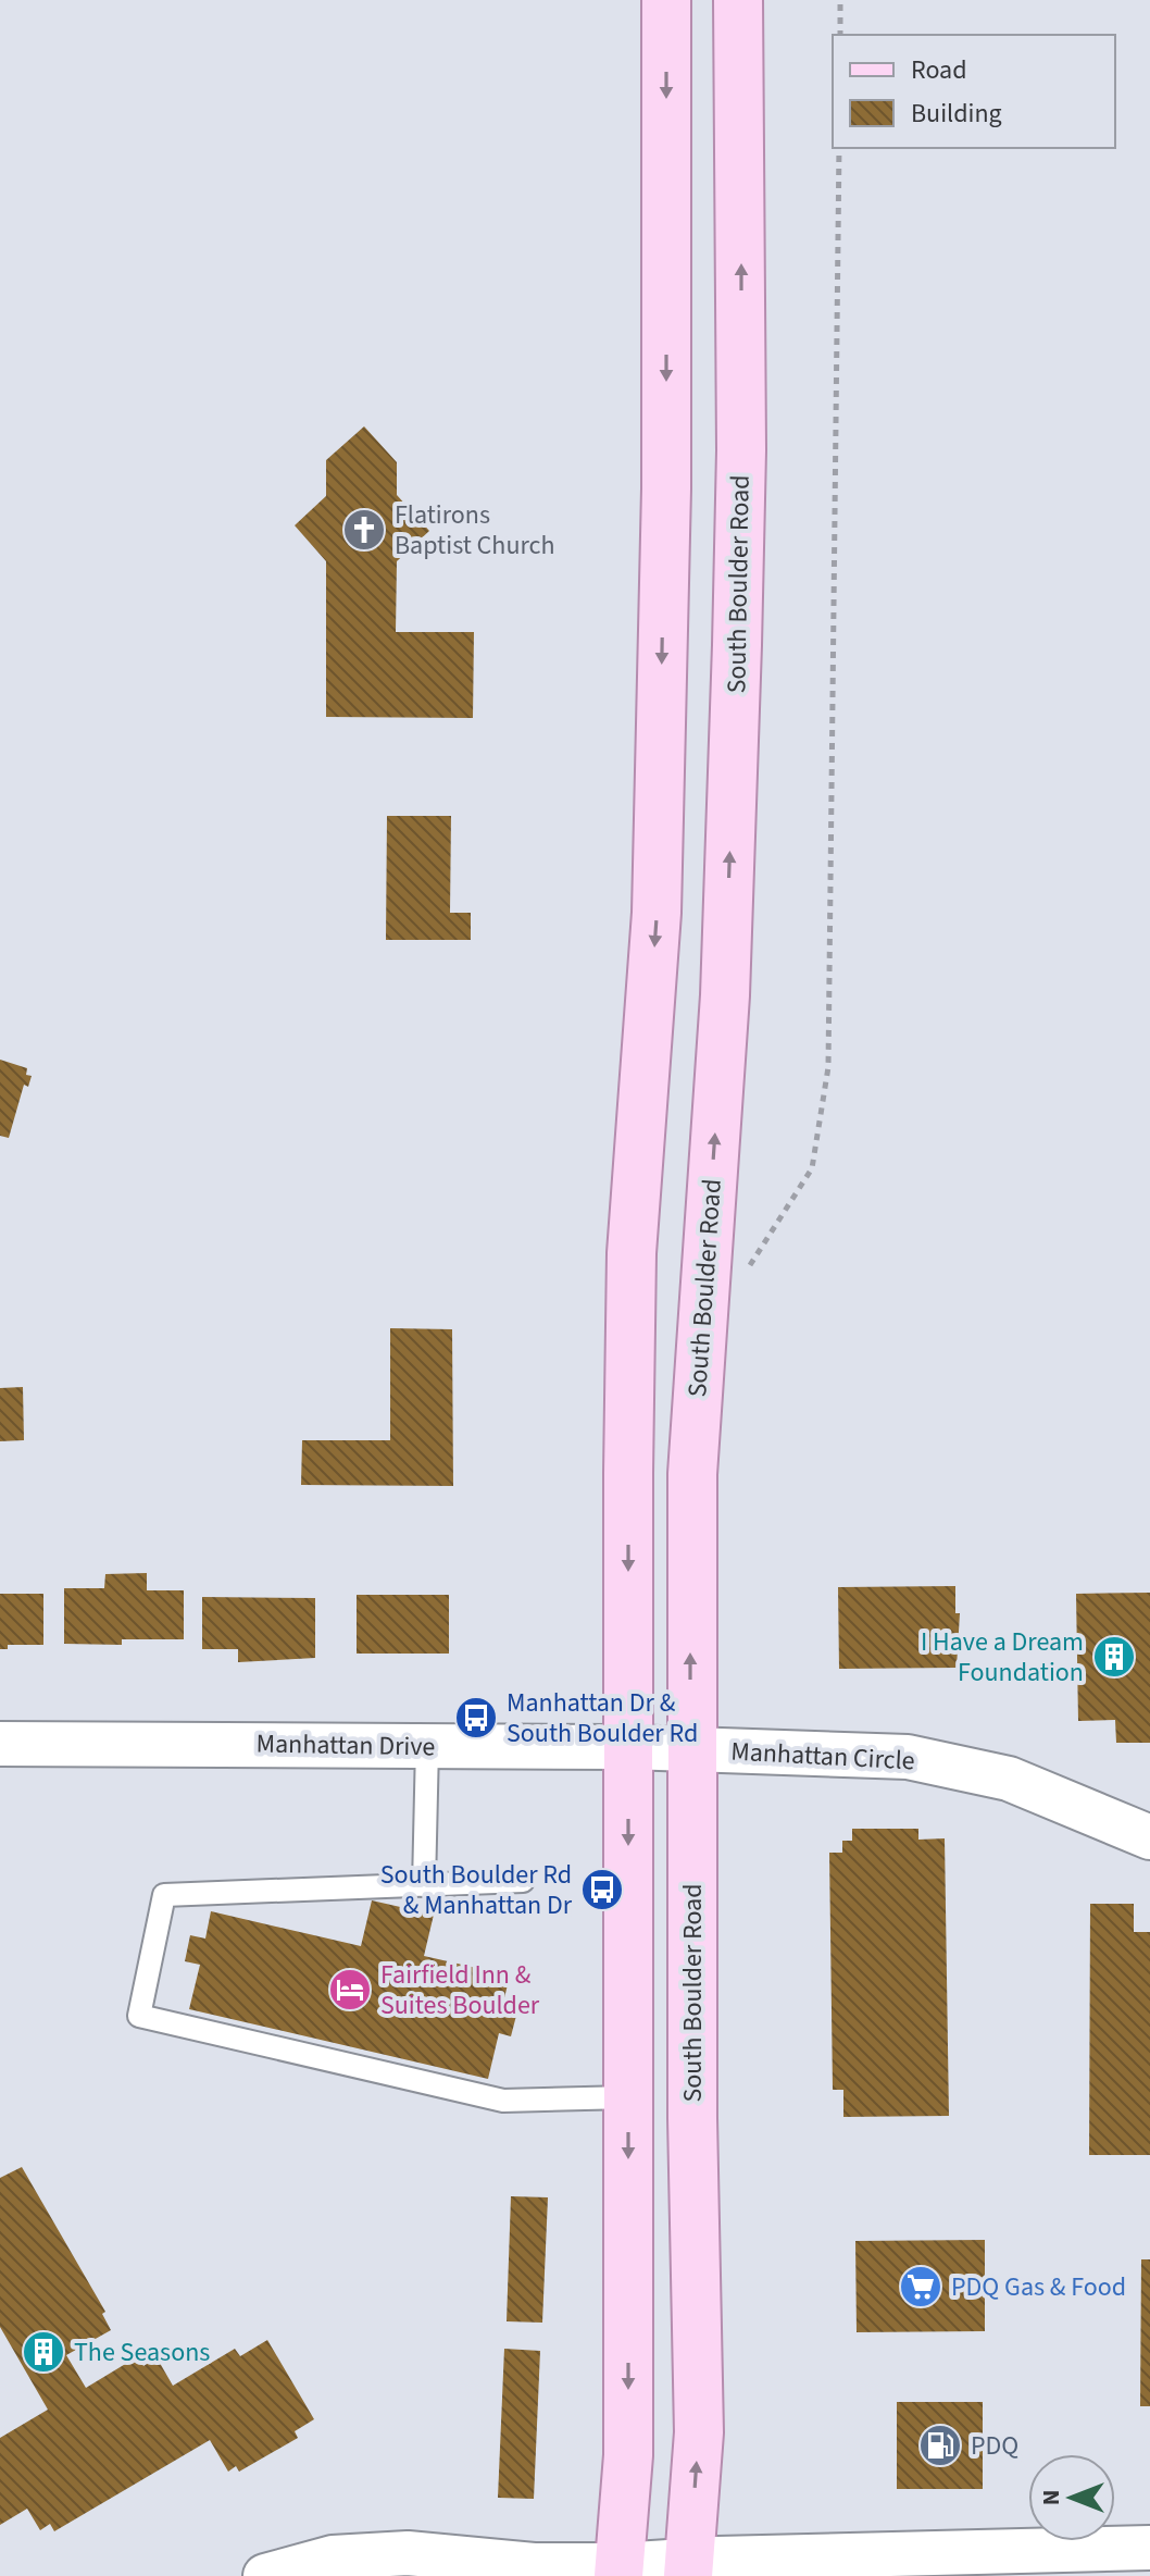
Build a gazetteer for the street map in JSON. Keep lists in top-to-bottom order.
{
  "streets": {
    "main road": ["South Boulder Road"],
    "street": ["Manhattan Drive", "Manhattan Circle"]
  },
  "crossings": [
    ["South Boulder Road", "Manhattan Drive"],
    ["South Boulder Road", "Manhattan Circle"],
    ["Manhattan Drive", "Manhattan Circle"]
  ],
  "places": {
    "church": ["Flatirons Baptist Church"],
    "building": ["I Have a Dream Foundation", "The Seasons"],
    "bus stop": ["Manhattan Dr & South Boulder Rd", "South Boulder Rd & Manhattan Dr"],
    "hotel": ["Fairfield Inn & Suites Boulder"],
    "supermarket": ["PDQ Gas & Food"],
    "fuel station": ["PDQ"]
  },
  "legend": ["Road", "Building"],
  "north": "left"
}
